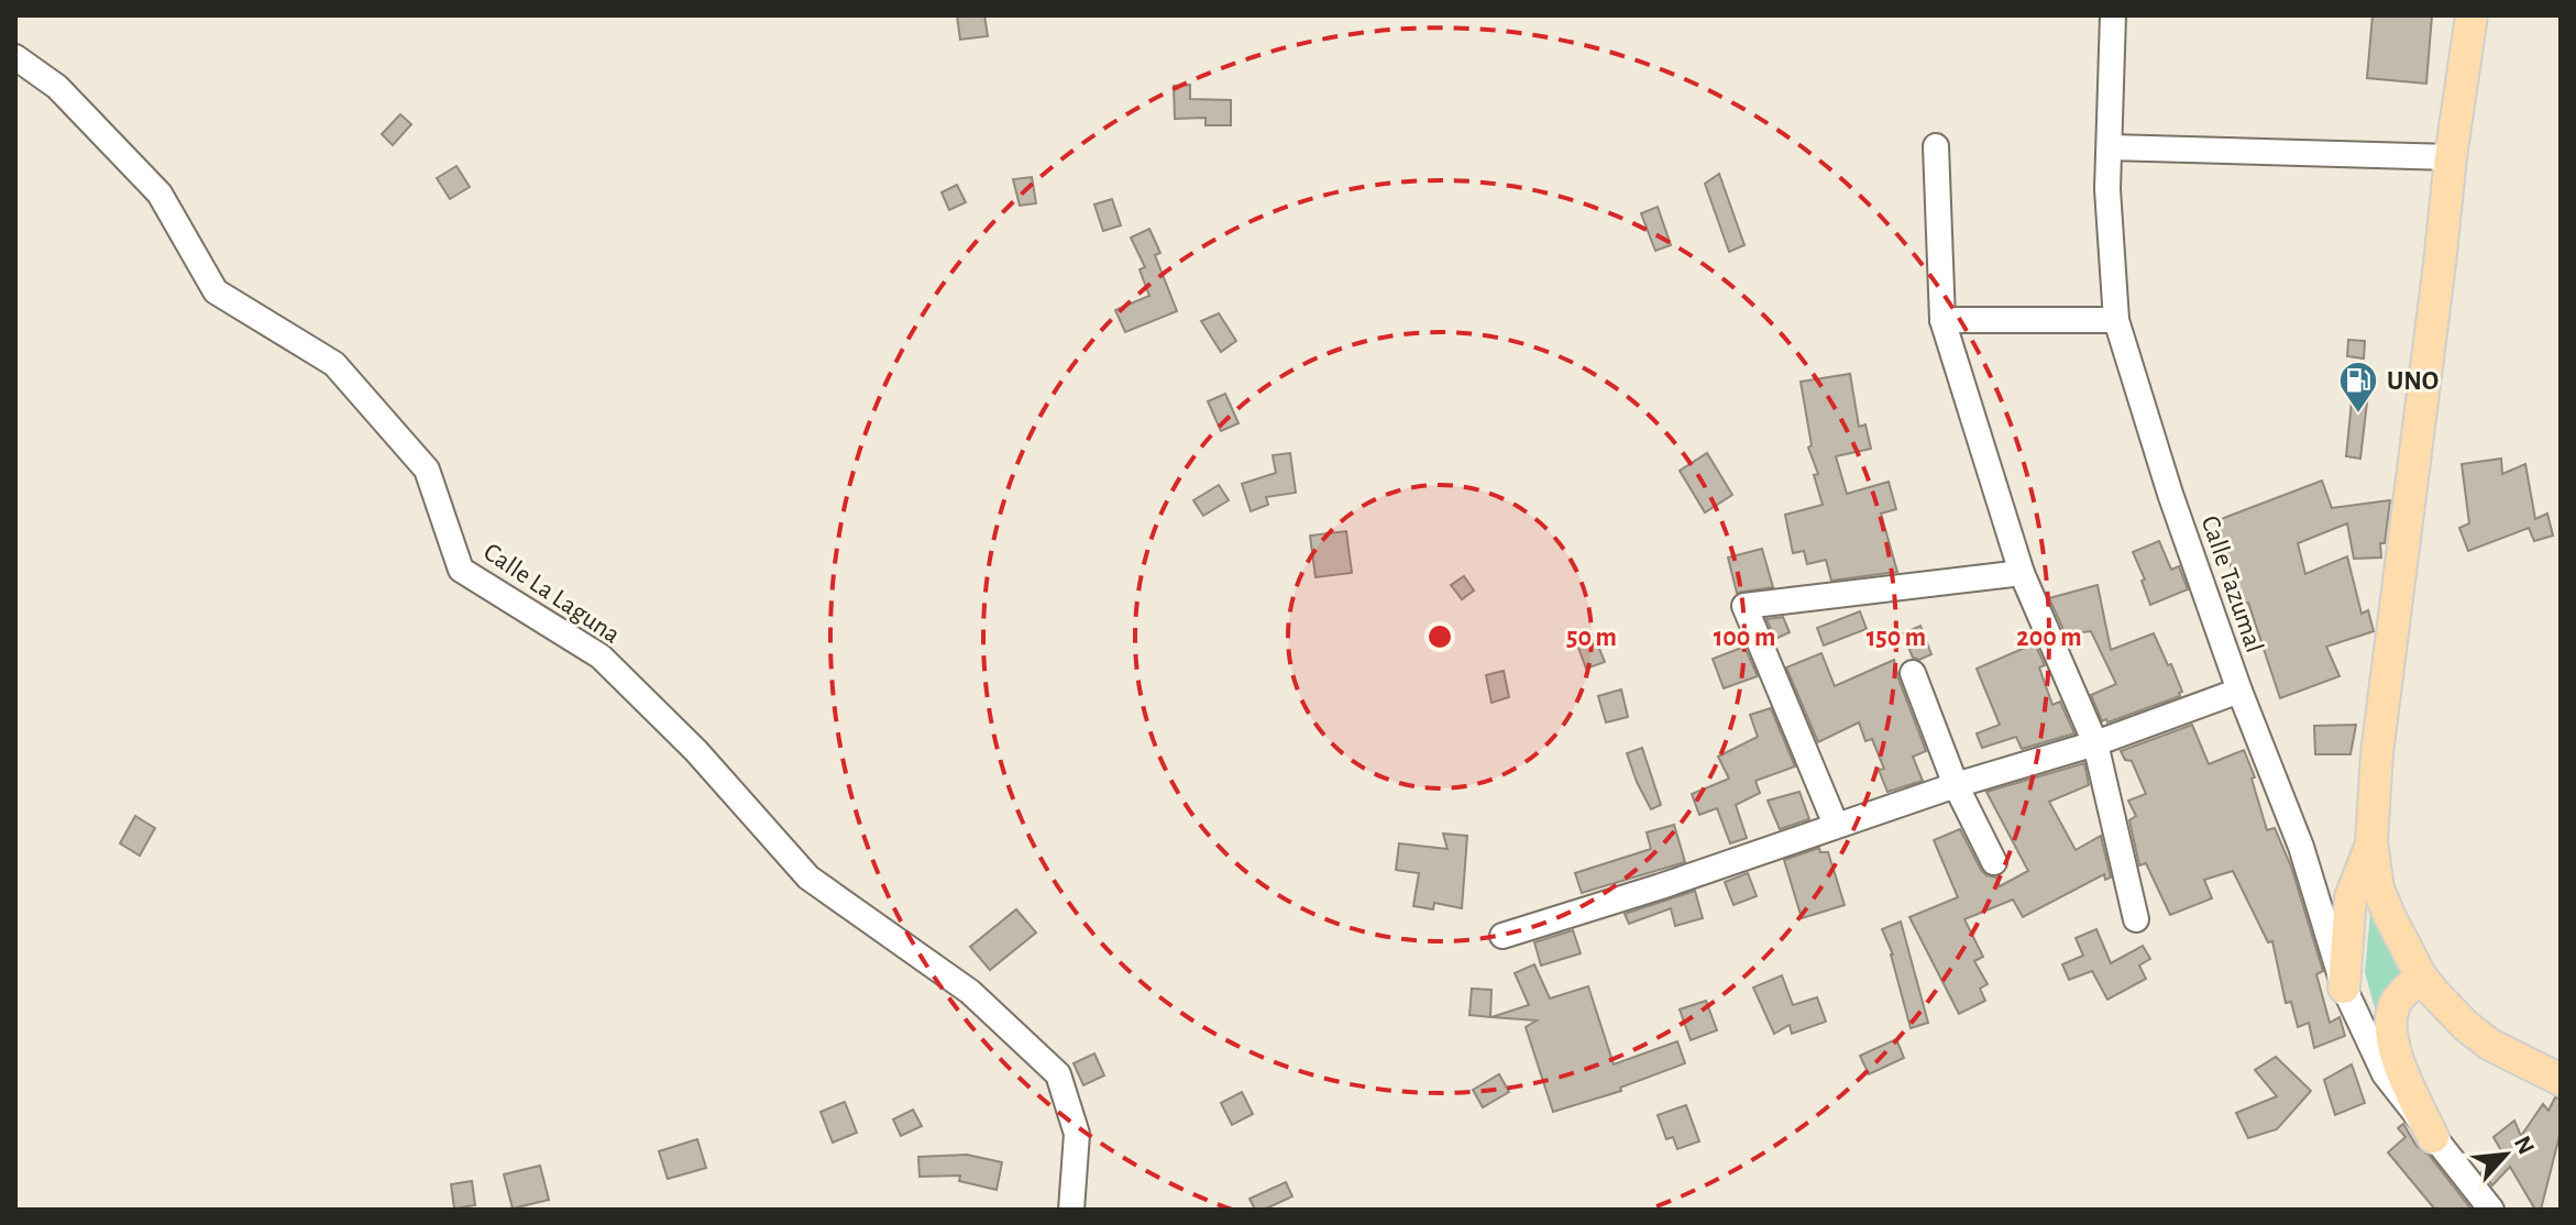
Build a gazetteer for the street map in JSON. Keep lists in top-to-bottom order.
{
  "streets": {
    "street": ["Calle Tazumal", "Calle La Laguna"]
  },
  "places": {
    "fuel station": ["UNO"]
  },
  "north": "top right",
  "rings": [
    "50 m",
    "100 m",
    "150 m",
    "200 m"
  ]
}
